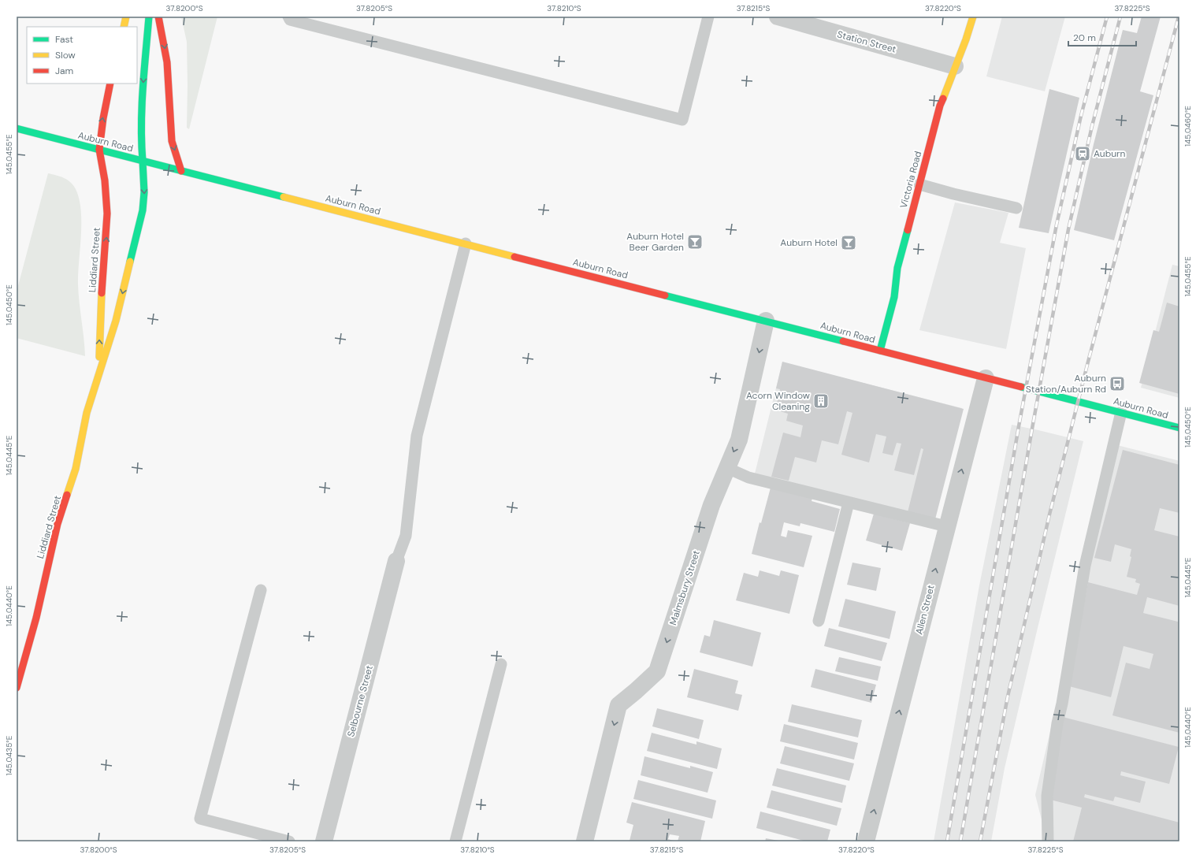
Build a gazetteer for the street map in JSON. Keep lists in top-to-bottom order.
{
  "streets": {
    "main road": ["Auburn Road", "Victoria Road", "Liddiard Street"],
    "street": [
      "Station Street",
      "Malmsbury Street",
      "Allen Street",
      "Selbourne Street"
    ]
  },
  "crossings": [
    ["Station Street", "Victoria Road"],
    ["Auburn Road", "Victoria Road"],
    ["Auburn Road", "Liddiard Street"],
    ["Auburn Road", "Malmsbury Street"],
    ["Auburn Road", "Allen Street"]
  ],
  "one_way": ["Malmsbury Street", "Allen Street"],
  "places": {
    "station": ["Auburn"],
    "bar": ["Auburn Hotel Beer Garden", "Auburn Hotel"],
    "bus stop": ["Auburn Station/Auburn Rd"],
    "building": ["Acorn Window Cleaning"]
  },
  "legend": ["Fast", "Slow", "Jam"],
  "scale_bar": "20 m",
  "coordinates": [
    "37.8200°S",
    "37.8205°S",
    "37.8210°S",
    "37.8215°S",
    "37.8220°S",
    "37.8225°S",
    "145.0460°E",
    "145.0455°E",
    "145.0450°E",
    "145.0445°E",
    "145.0440°E",
    "145.0435°E"
  ]
}
